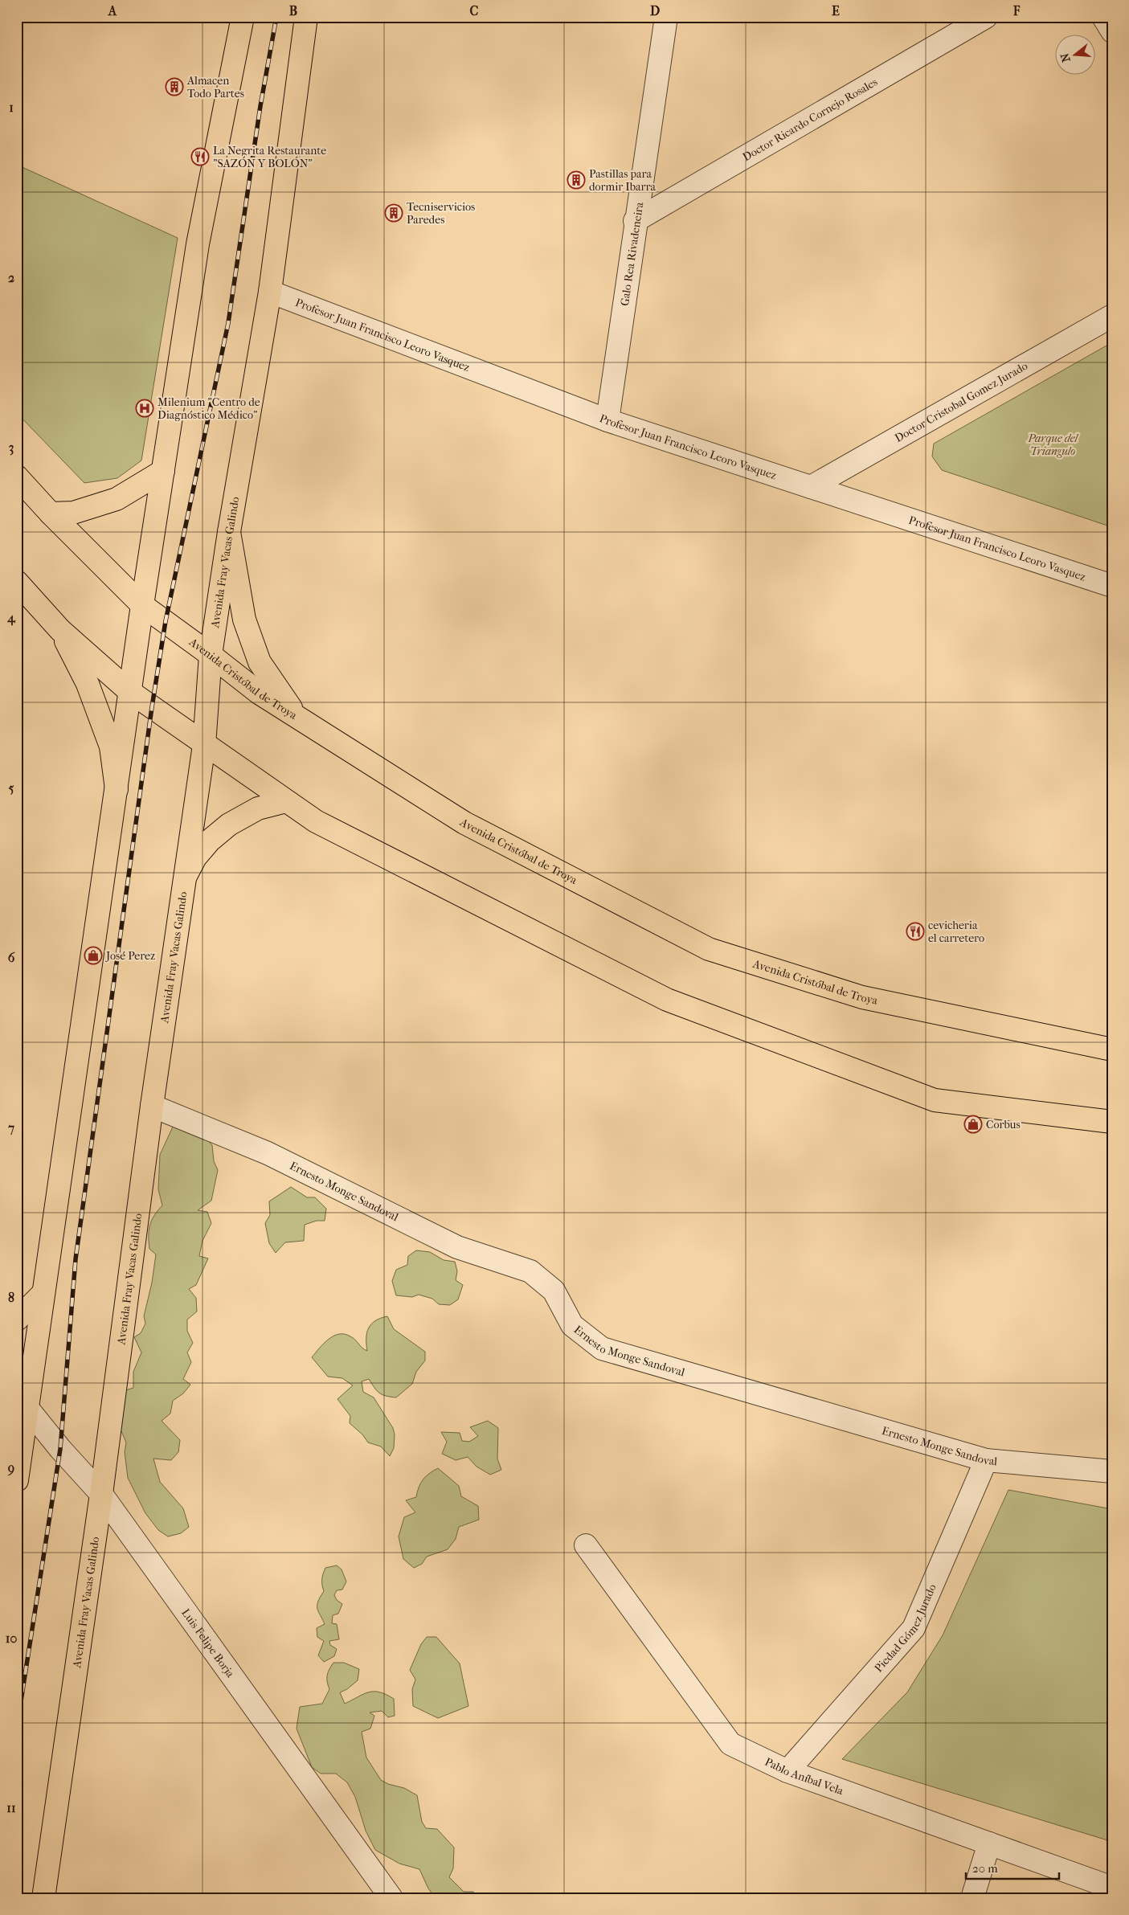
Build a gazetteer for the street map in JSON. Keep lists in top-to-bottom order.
{
  "streets": {
    "main road": ["Avenida Fray Vacas Galindo", "Avenida Cristóbal de Troya"],
    "street": [
      "Doctor Ricardo Cornejo Rosales",
      "Galo Rea Rivadeneira",
      "Profesor Juan Francisco Leoro Vasquez",
      "Doctor Cristobal Gomez Jurado",
      "Ernesto Monge Sandoval",
      "Piedad Gómez Jurado",
      "Luis Felipe Borja",
      "Pablo Aníbal Vela"
    ]
  },
  "crossings": [
    ["Doctor Ricardo Cornejo Rosales", "Galo Rea Rivadeneira"],
    ["Galo Rea Rivadeneira", "Profesor Juan Francisco Leoro Vasquez"],
    ["Profesor Juan Francisco Leoro Vasquez", "Doctor Cristobal Gomez Jurado"],
    ["Profesor Juan Francisco Leoro Vasquez", "Avenida Fray Vacas Galindo"],
    ["Avenida Fray Vacas Galindo", "Avenida Cristóbal de Troya"],
    ["Avenida Fray Vacas Galindo", "Ernesto Monge Sandoval"],
    ["Avenida Fray Vacas Galindo", "Luis Felipe Borja"],
    ["Ernesto Monge Sandoval", "Piedad Gómez Jurado"],
    ["Piedad Gómez Jurado", "Pablo Aníbal Vela"]
  ],
  "parks": ["Parque del Triangulo"],
  "places": {
    "building": ["Almacen Todo Partes", "Pastillas para dormir Ibarra", "Tecniservicios Paredes"],
    "restaurant": ["La Negrita Restaurante \"SAZÓN Y BOLÓN\"", "cevicheria el carretero"],
    "hospital": ["Milenium \"Centro de Diagnóstico Médico\""],
    "shop": ["José Perez", "Corbus"]
  },
  "scale_bar": "20 m",
  "north": "left",
  "grid": {
    "columns": [
      "A",
      "B",
      "C",
      "D",
      "E",
      "F"
    ],
    "rows": [
      "1",
      "2",
      "3",
      "4",
      "5",
      "6",
      "7",
      "8",
      "9",
      "10",
      "11"
    ]
  }
}
